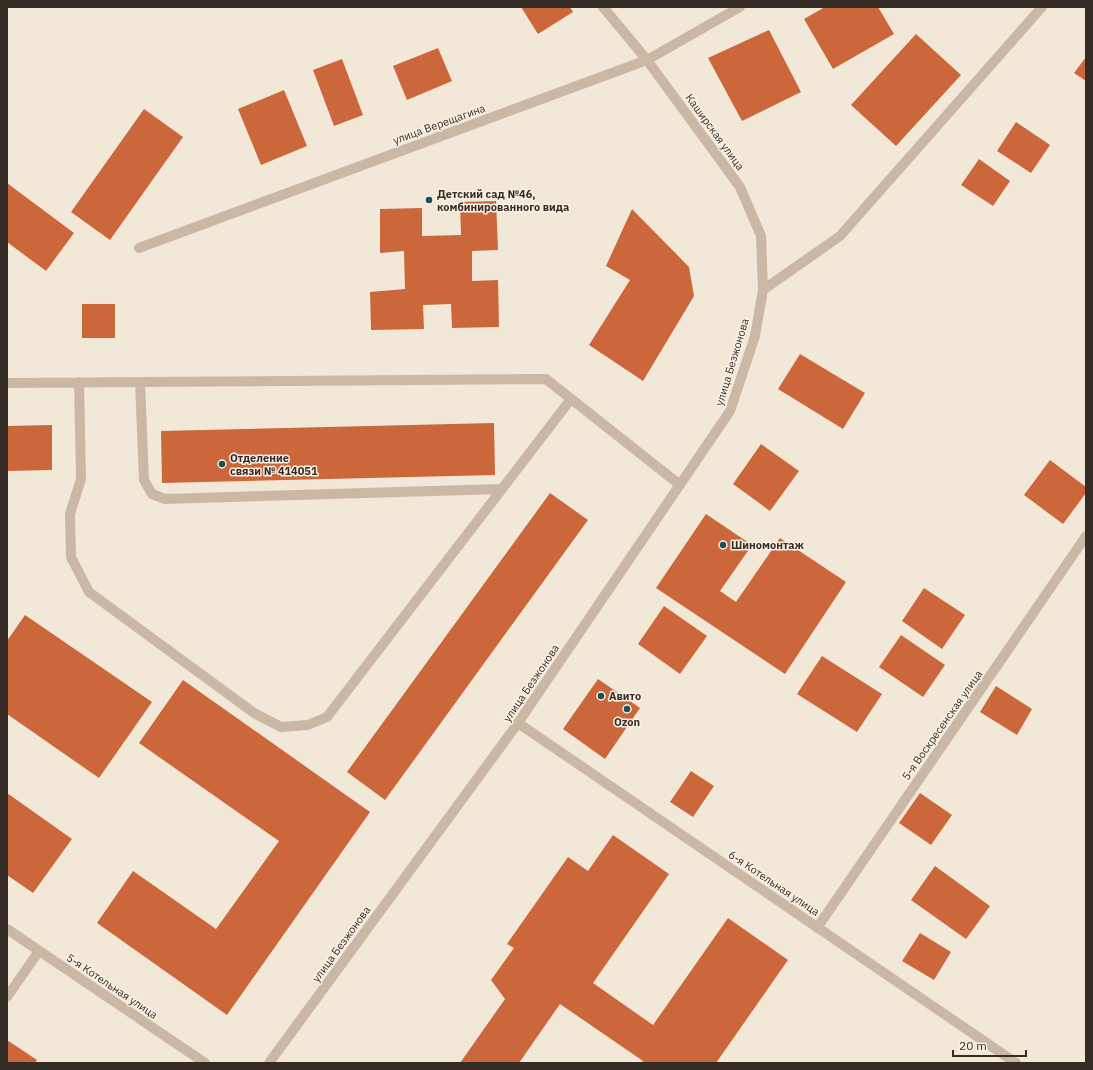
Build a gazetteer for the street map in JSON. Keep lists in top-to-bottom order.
{
  "streets": {
    "street": [
      "улица Верещагина",
      "Каширская улица",
      "улица Безжонова",
      "5-я Воскресенская улица",
      "6-я Котельная улица",
      "5-я Котельная улица"
    ]
  },
  "crossings": [
    ["улица Верещагина", "Каширская улица"],
    ["Каширская улица", "улица Безжонова"],
    ["улица Безжонова", "6-я Котельная улица"],
    ["5-я Воскресенская улица", "6-я Котельная улица"]
  ],
  "places": [
    "Детский сад №46, комбинированного вида",
    "Отделение связи № 414051",
    "Шиномонтаж",
    "Авито",
    "Ozon"
  ],
  "scale_bar": "20 m"
}
